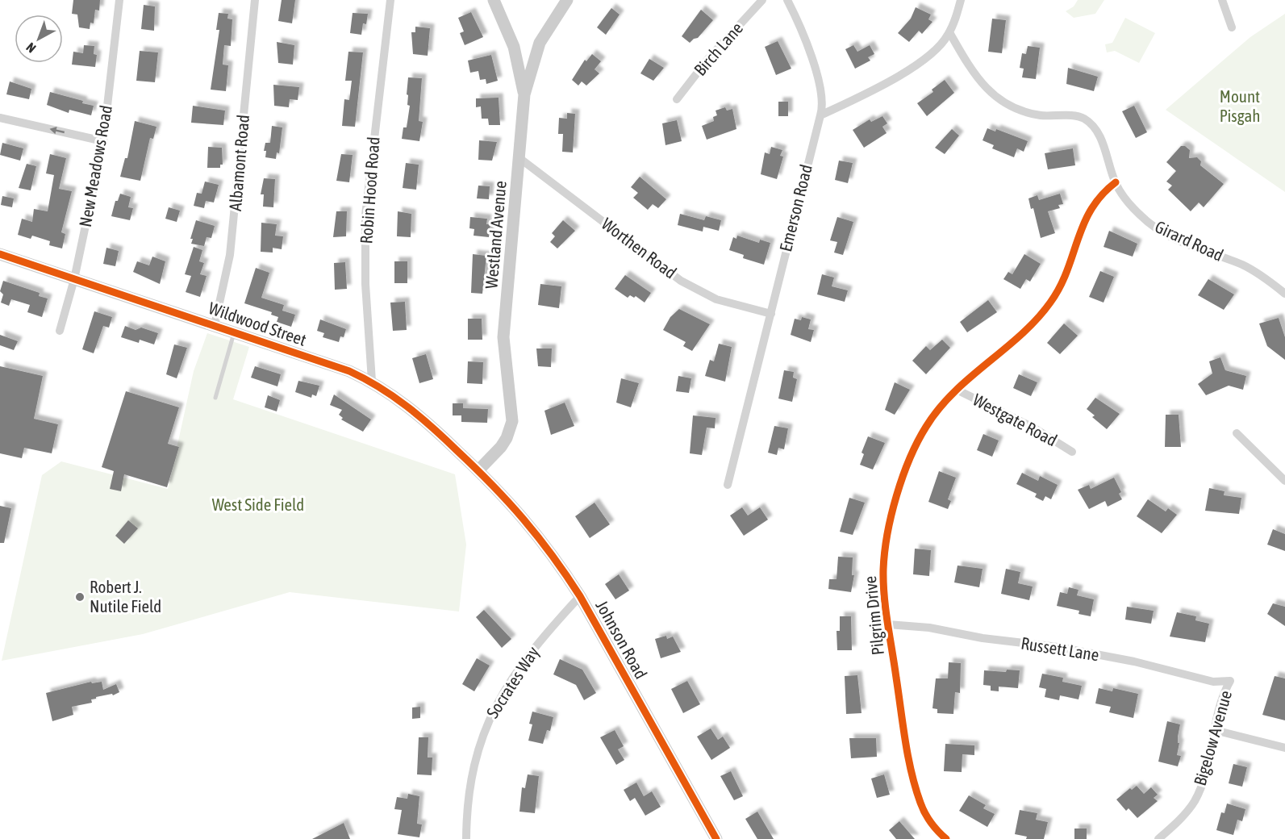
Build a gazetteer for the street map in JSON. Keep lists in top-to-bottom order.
{
  "streets": {
    "street": [
      "Birch Lane",
      "Albamont Road",
      "New Meadows Road",
      "Robin Hood Road",
      "Emerson Road",
      "Westland Avenue",
      "Girard Road",
      "Worthen Road",
      "Wildwood Street",
      "Westgate Road",
      "Pilgrim Drive",
      "Johnson Road",
      "Russett Lane",
      "Socrates Way",
      "Bigelow Avenue"
    ]
  },
  "crossings": [
    ["Albamont Road", "Wildwood Street"],
    ["New Meadows Road", "Wildwood Street"],
    ["Robin Hood Road", "Wildwood Street"],
    ["Emerson Road", "Worthen Road"],
    ["Westland Avenue", "Worthen Road"],
    ["Westland Avenue", "Wildwood Street"],
    ["Westland Avenue", "Johnson Road"],
    ["Girard Road", "Pilgrim Drive"],
    ["Wildwood Street", "Johnson Road"],
    ["Westgate Road", "Pilgrim Drive"],
    ["Pilgrim Drive", "Russett Lane"],
    ["Johnson Road", "Socrates Way"],
    ["Russett Lane", "Bigelow Avenue"]
  ],
  "parks": ["Mount Pisgah", "West Side Field"],
  "places": ["Robert J. Nutile Field"],
  "north": "bottom left"
}
